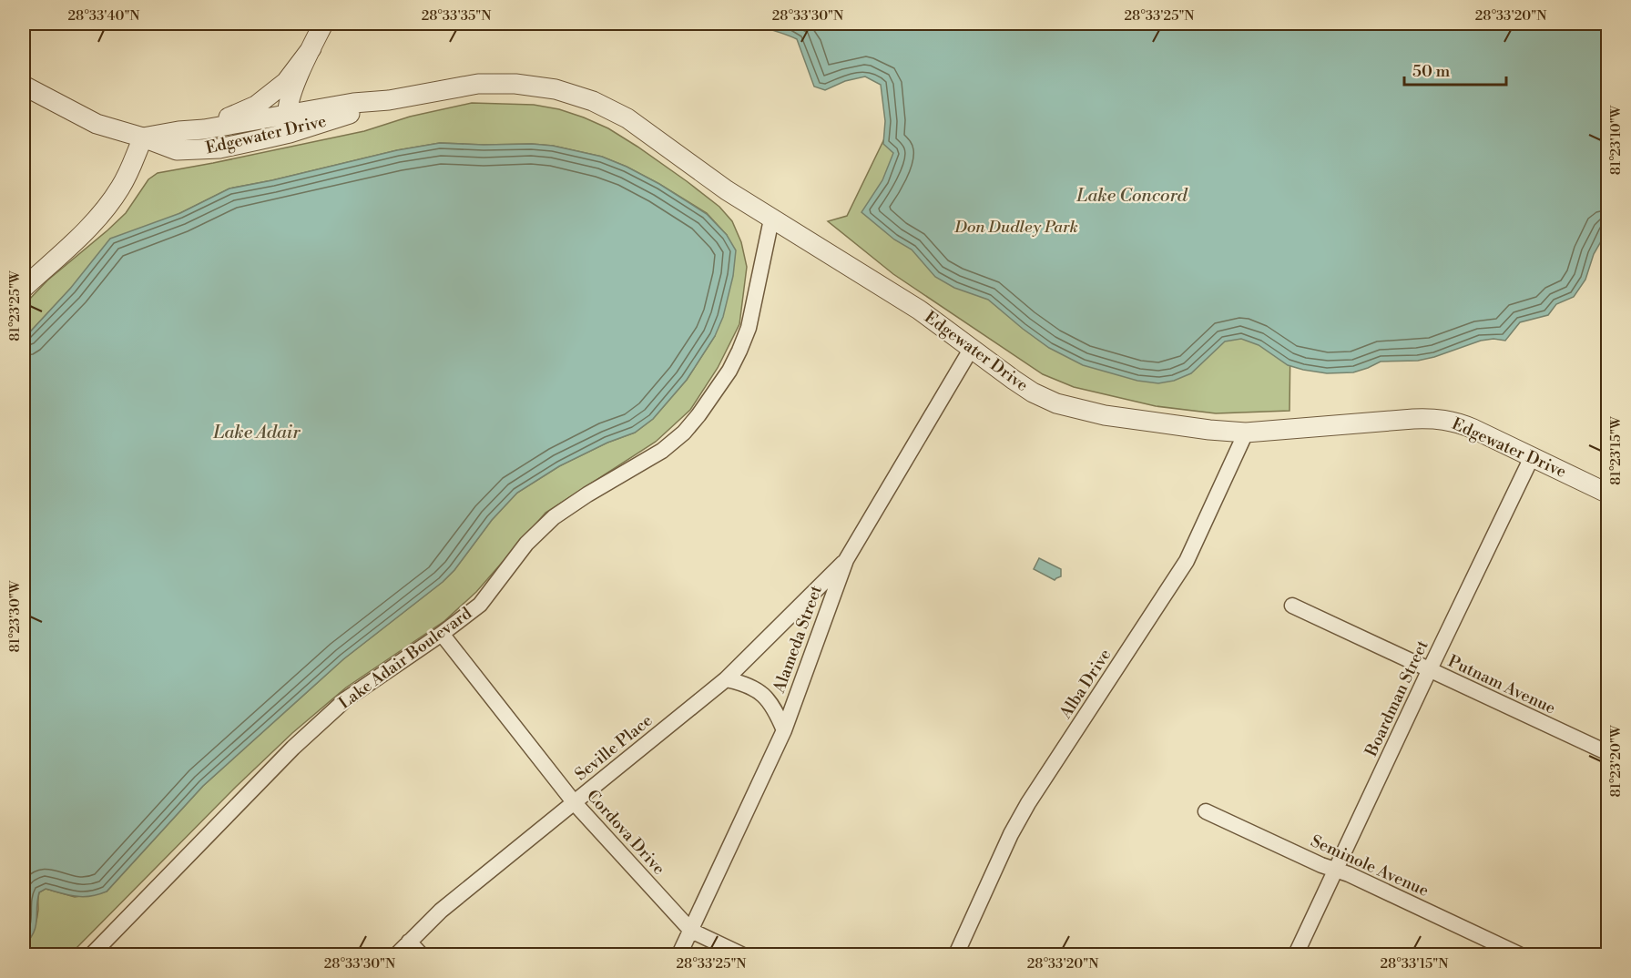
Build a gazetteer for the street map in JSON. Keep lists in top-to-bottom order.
{
  "streets": {
    "street": [
      "Edgewater Drive",
      "Alameda Street",
      "Lake Adair Boulevard",
      "Alba Drive",
      "Putnam Avenue",
      "Boardman Street",
      "Seville Place",
      "Cordova Drive",
      "Seminole Avenue"
    ]
  },
  "crossings": [
    ["Edgewater Drive", "Alameda Street"],
    ["Edgewater Drive", "Lake Adair Boulevard"],
    ["Edgewater Drive", "Alba Drive"],
    ["Edgewater Drive", "Boardman Street"],
    ["Alameda Street", "Seville Place"],
    ["Alameda Street", "Cordova Drive"],
    ["Lake Adair Boulevard", "Cordova Drive"],
    ["Putnam Avenue", "Boardman Street"],
    ["Boardman Street", "Seminole Avenue"],
    ["Seville Place", "Cordova Drive"]
  ],
  "water": ["Lake Concord", "Lake Adair"],
  "parks": ["Don Dudley Park"],
  "scale_bar": "50 m",
  "coordinates": [
    "28°33'40\"N",
    "28°33'35\"N",
    "28°33'30\"N",
    "28°33'25\"N",
    "28°33'20\"N",
    "81°23'10\"W",
    "81°23'25\"W",
    "81°23'15\"W",
    "81°23'30\"W",
    "81°23'20\"W",
    "28°33'15\"N"
  ]
}
